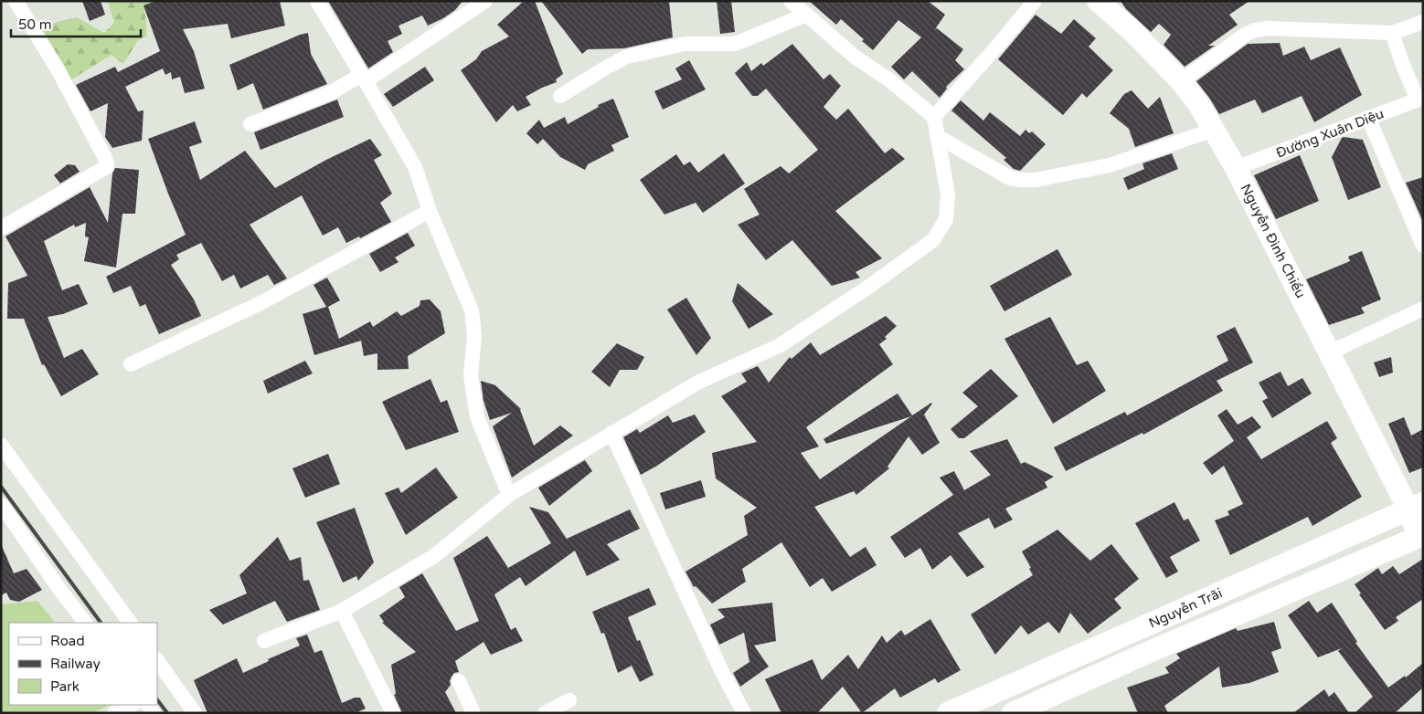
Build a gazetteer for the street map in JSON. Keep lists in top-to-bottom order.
{
  "streets": {
    "main road": ["Nguyễn Đình Chiểu", "Nguyễn Trãi"],
    "street": ["Đường Xuân Diệu"]
  },
  "crossings": [
    ["Đường Xuân Diệu", "Nguyễn Đình Chiểu"],
    ["Nguyễn Đình Chiểu", "Nguyễn Trãi"]
  ],
  "legend": ["Road", "Railway", "Park"],
  "scale_bar": "50 m"
}
